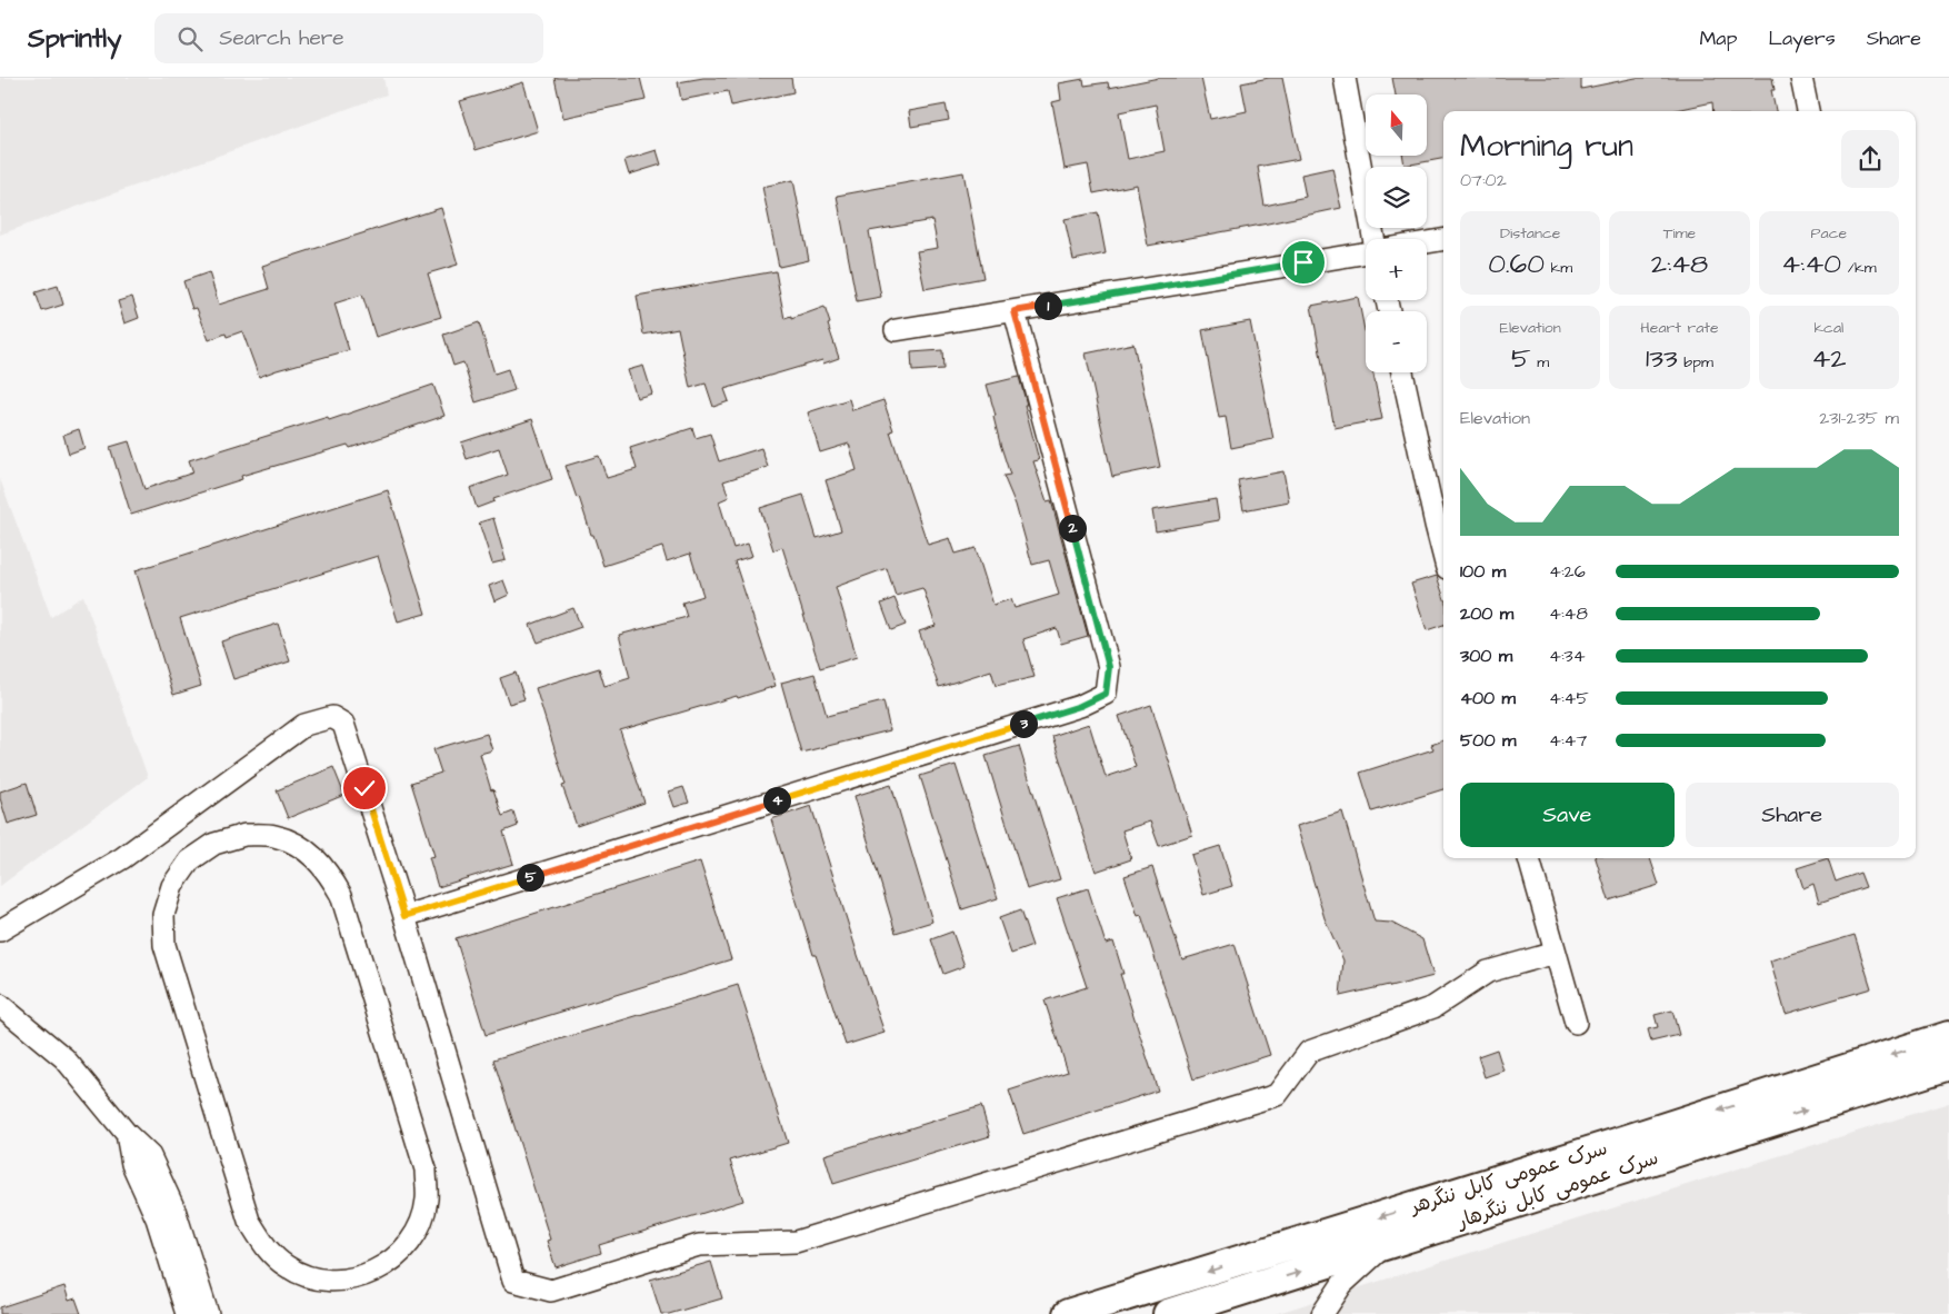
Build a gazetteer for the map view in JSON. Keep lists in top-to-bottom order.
{
  "streets": {
    "highway": ["سرک عمومی کابل ننگرهر", "سرک عمومی کابل ننگرهار"]
  },
  "one_way": ["سرک عمومی کابل ننگرهر", "سرک عمومی کابل ننگرهار"],
  "north": "top",
  "page": {
    "header": "Sprintly",
    "search": "Search here",
    "nav": ["Map", "Layers", "Share"],
    "map_buttons": ["+", "−"],
    "heading": ["Morning run", "07:02"],
    "stats": [
      ["Distance", "0.60 km"],
      ["Time", "2:48"],
      ["Pace", "4:40 /km"],
      ["Elevation", "5 m"],
      ["Heart rate", "133 bpm"],
      ["kcal", "42"]
    ],
    "pins": [
      "1",
      "2",
      "3",
      "4",
      "5"
    ],
    "chart": ["Elevation", "231–235 m"],
    "list": [
      {
        "name": "100 m",
        "note": "4:26"
      },
      {
        "name": "200 m",
        "note": "4:48"
      },
      {
        "name": "300 m",
        "note": "4:34"
      },
      {
        "name": "400 m",
        "note": "4:45"
      },
      {
        "name": "500 m",
        "note": "4:47"
      }
    ],
    "buttons": ["Save", "Share"]
  }
}
